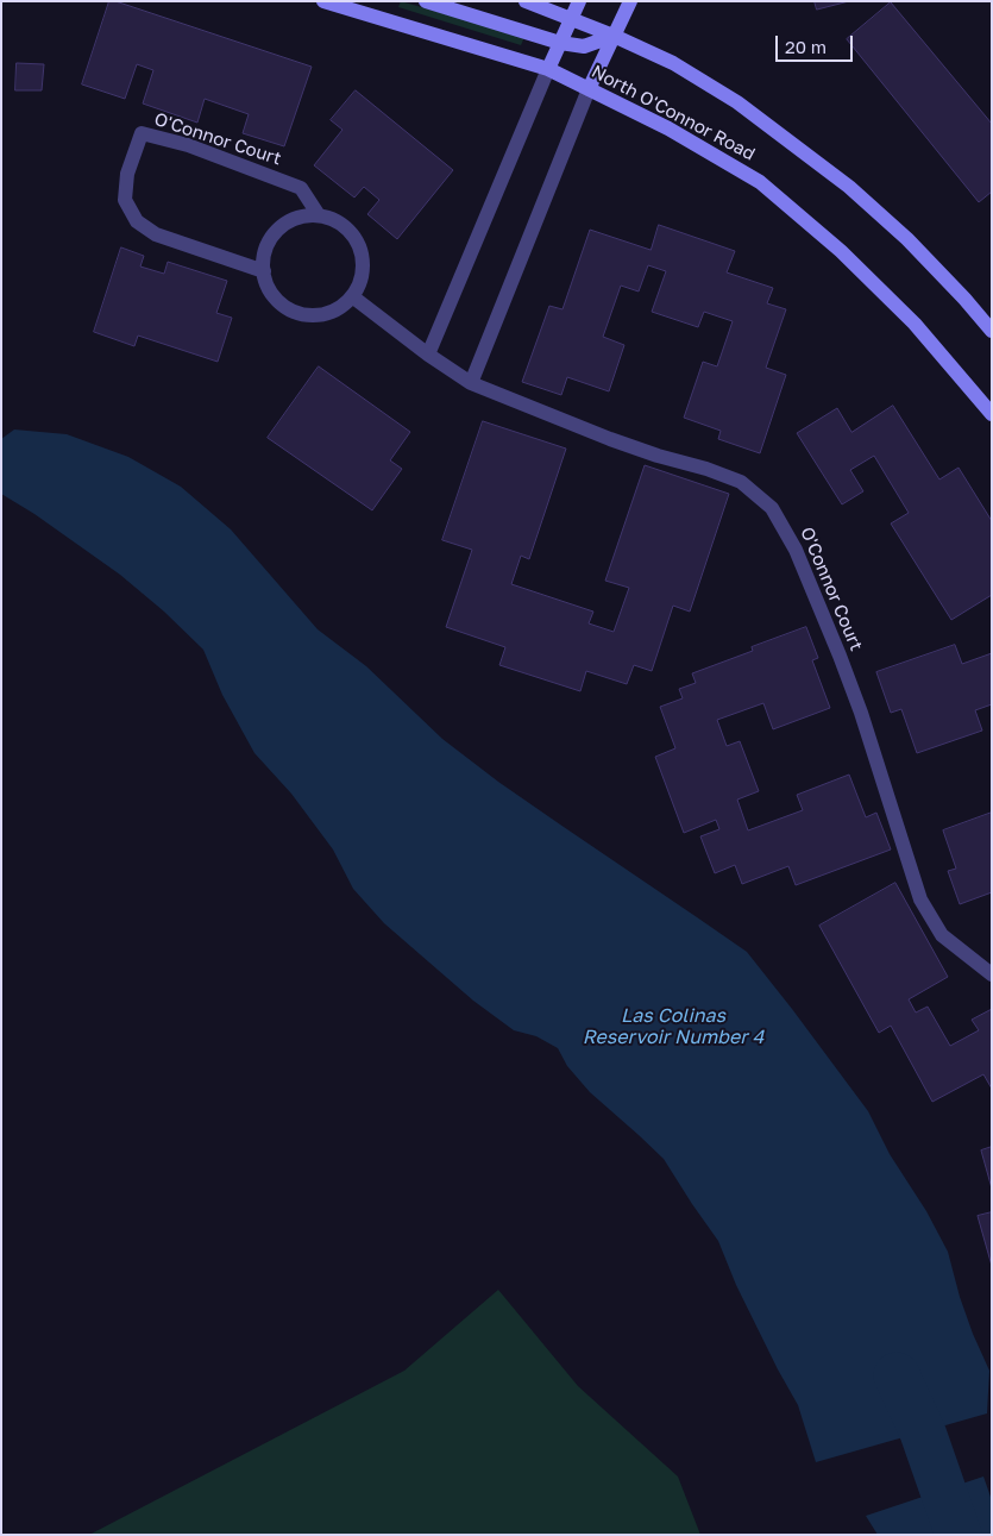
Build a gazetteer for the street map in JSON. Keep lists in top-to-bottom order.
{
  "streets": {
    "main road": ["North O'Connor Road"],
    "street": ["O'Connor Court"]
  },
  "water": ["Las Colinas Reservoir Number 4"],
  "scale_bar": "20 m"
}
